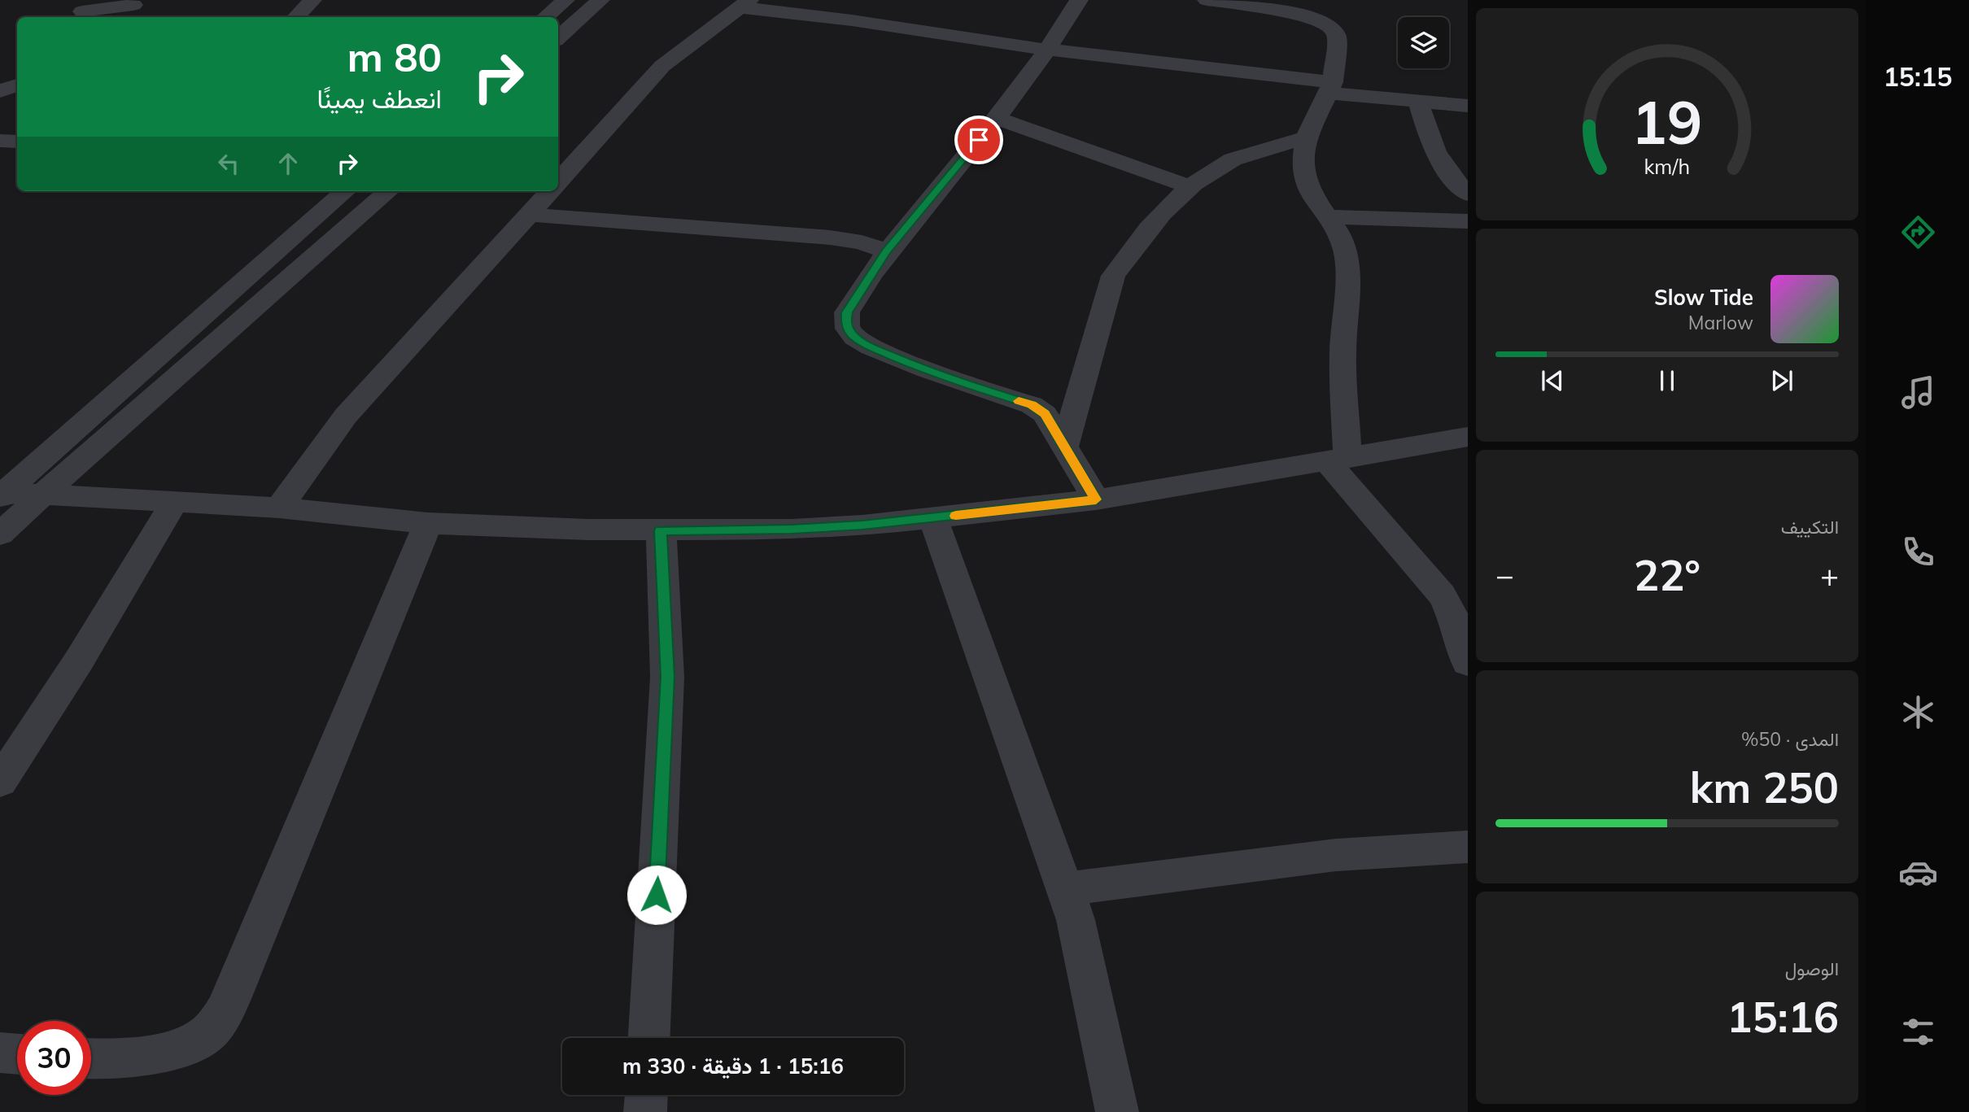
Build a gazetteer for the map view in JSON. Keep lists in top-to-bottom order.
{
  "page": {
    "tabs": "15:15",
    "turn": ["80 m", "انعطف يمينًا"],
    "song": ["Slow Tide", "Marlow"],
    "tile": [
      "التكييف",
      ["المدى · 50%", "250 km"],
      ["الوصول", "15:16"]
    ],
    "heat": ["−", "22°", "+"],
    "limit": "30",
    "trip": "15:16 · 1 دقيقة · 330 m",
    "gauge": ["19", "km/h"]
  }
}
